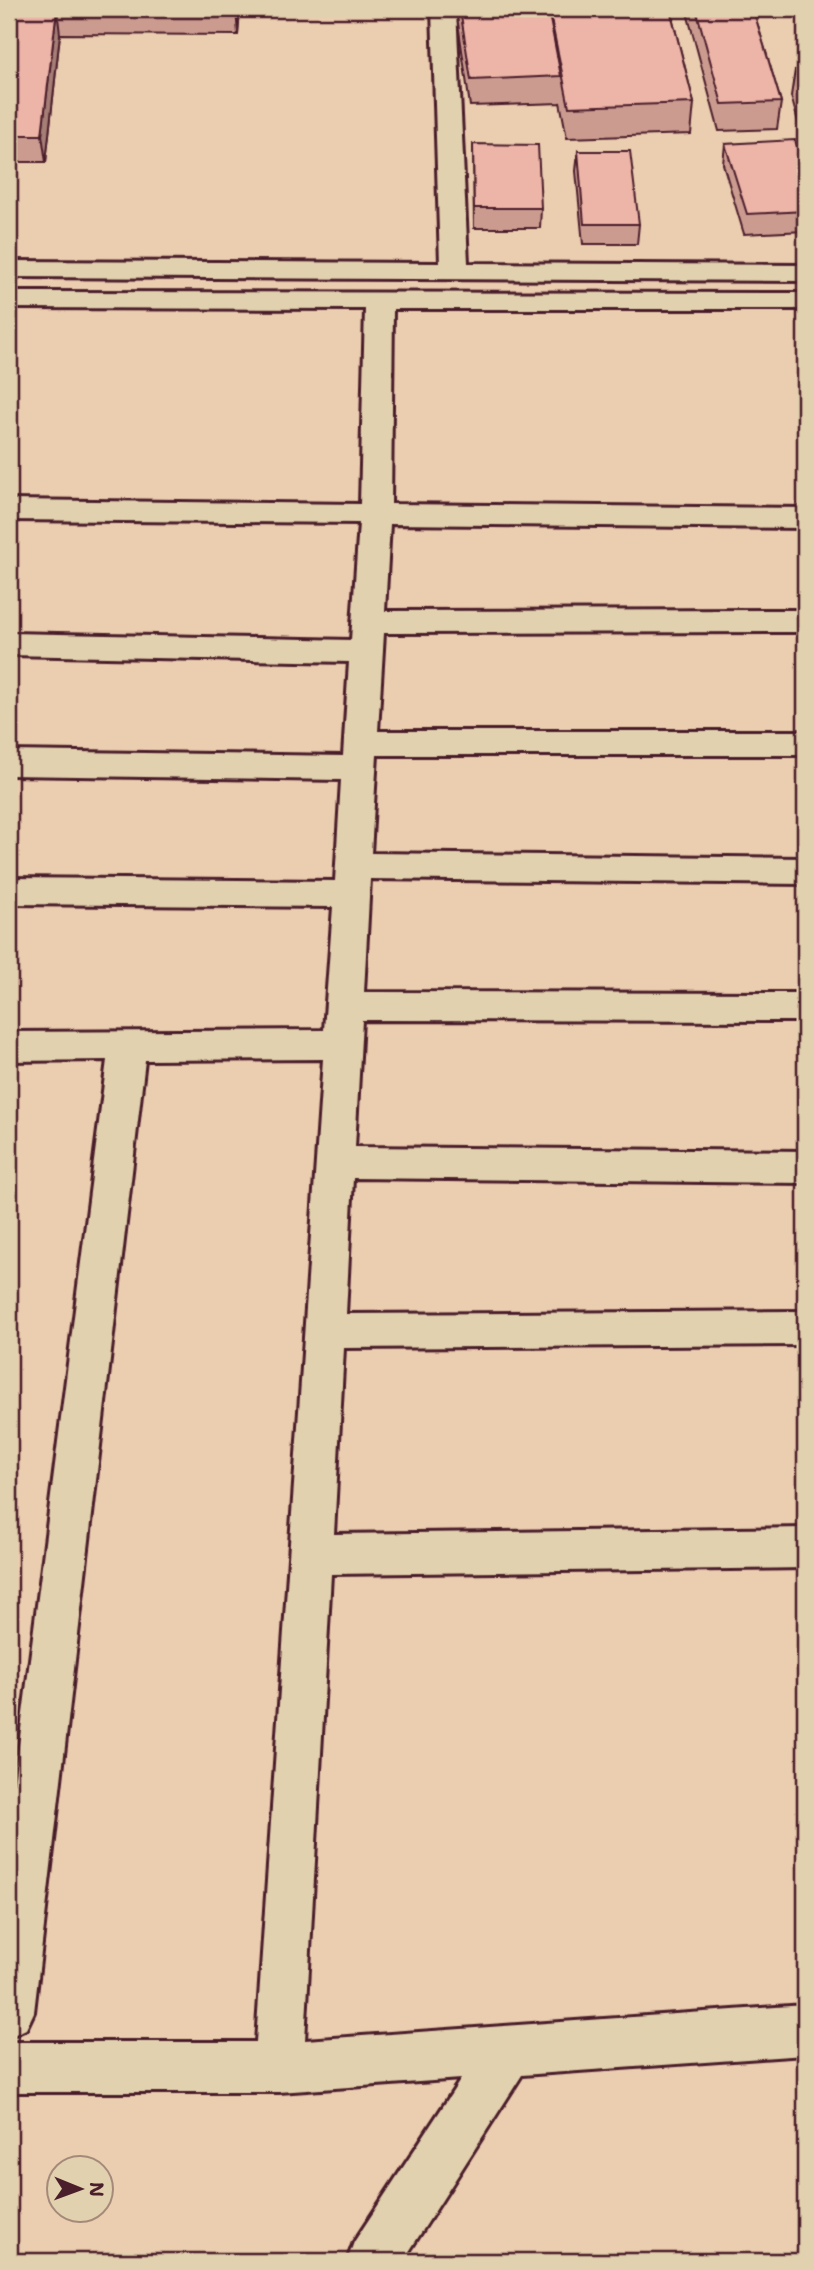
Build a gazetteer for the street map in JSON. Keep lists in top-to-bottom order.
{
  "north": "right"
}
